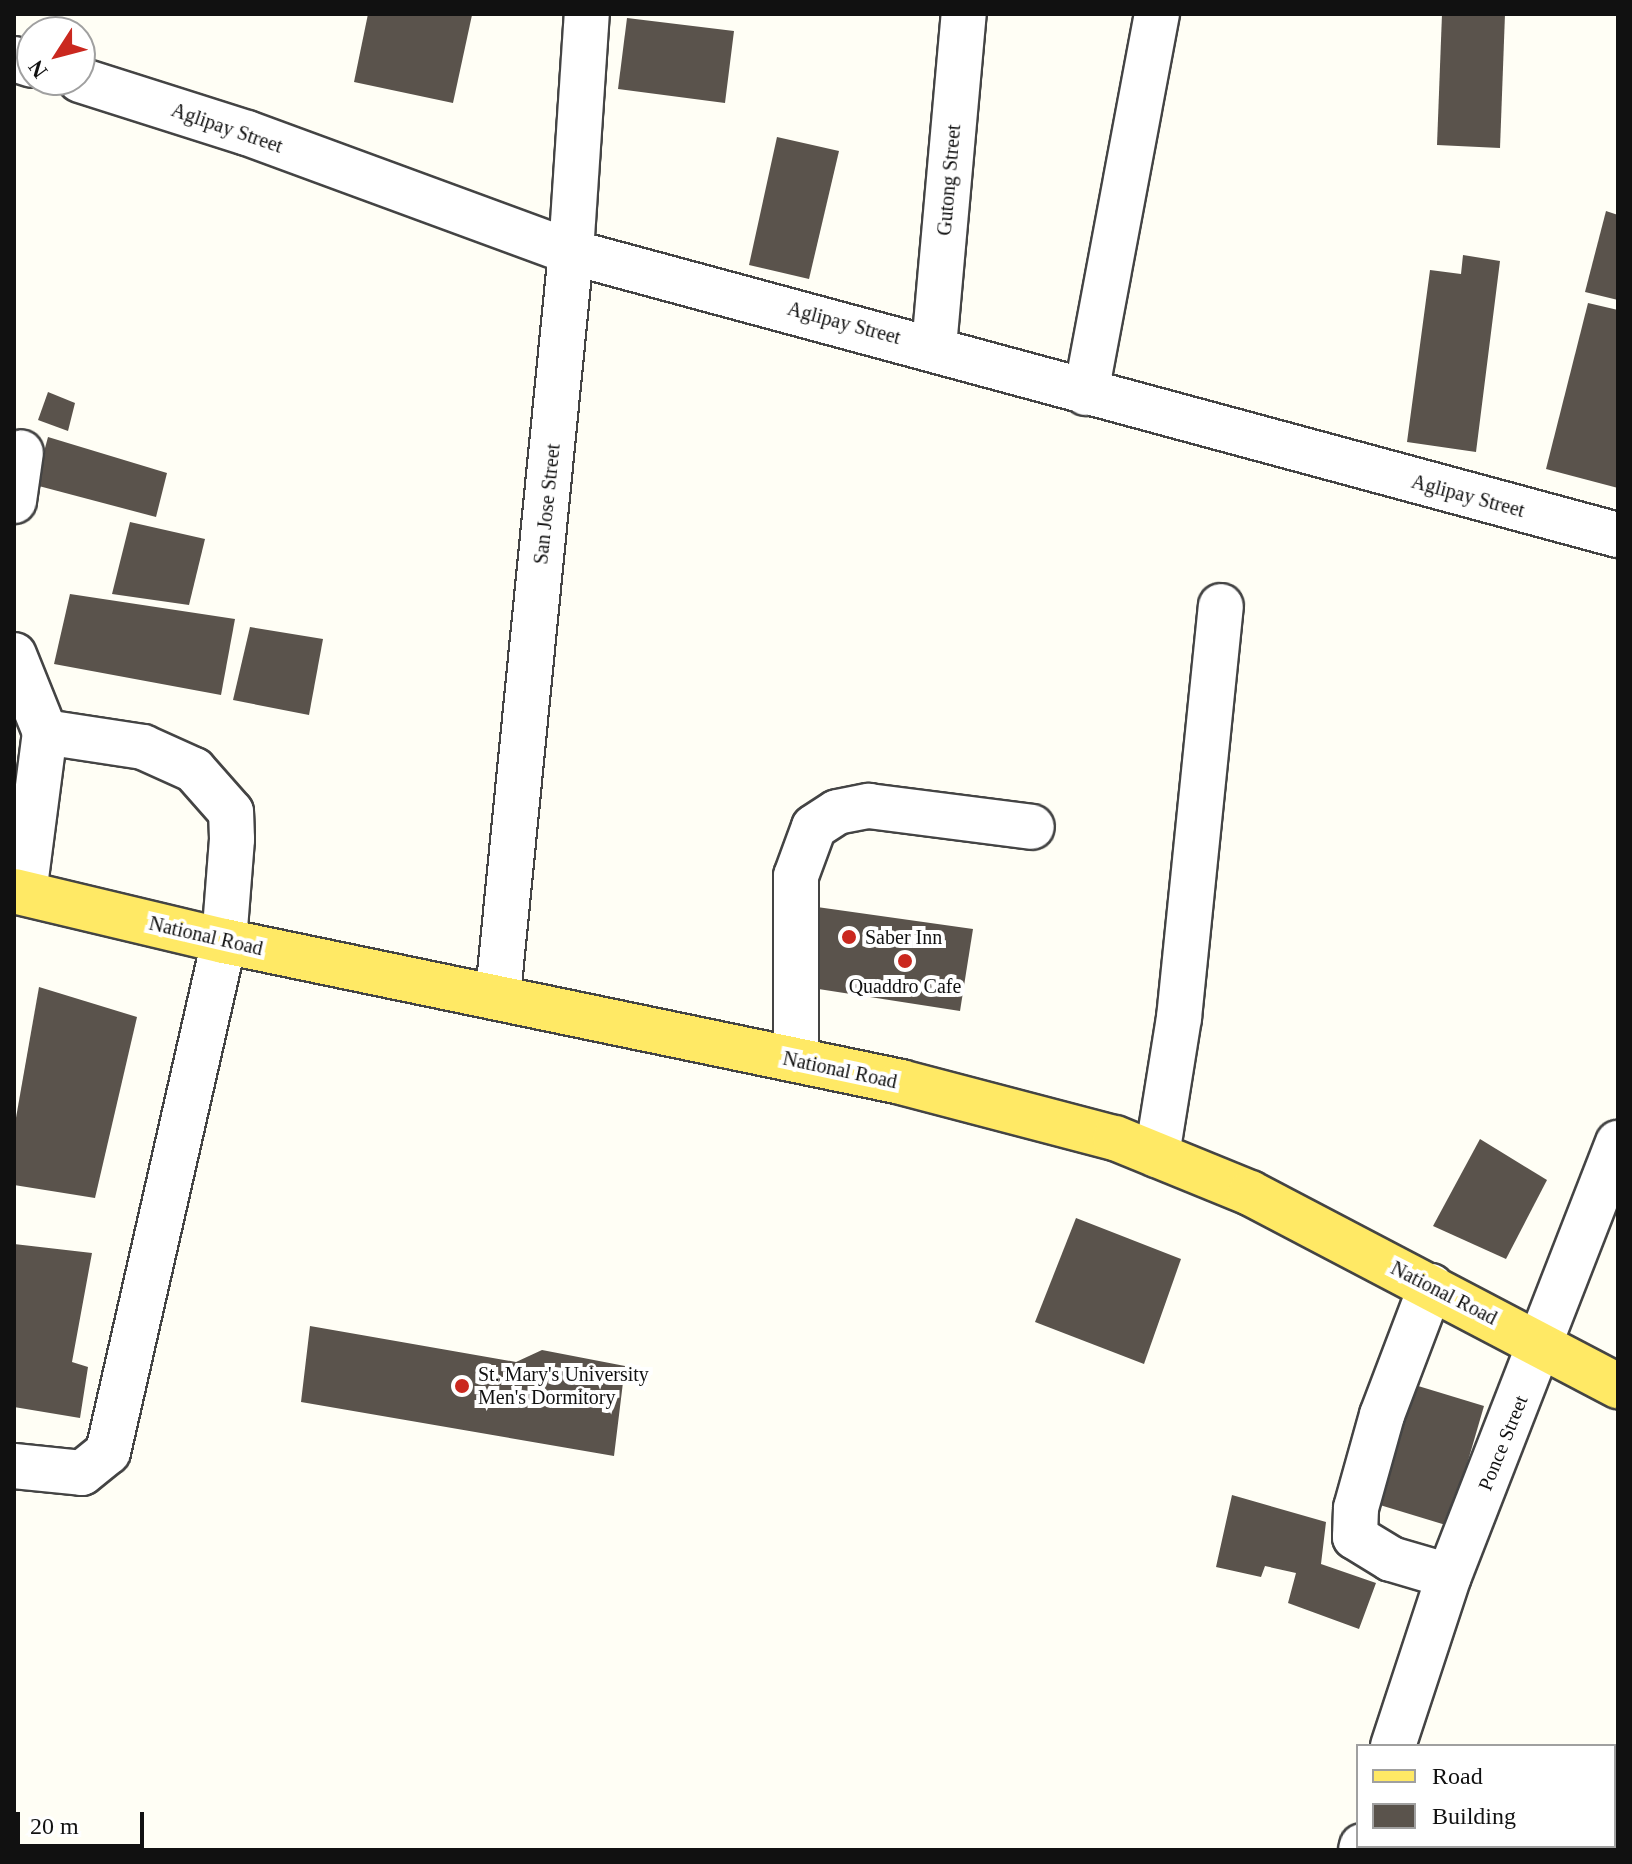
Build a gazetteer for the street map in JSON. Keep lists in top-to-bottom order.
{
  "streets": {
    "main road": ["National Road"],
    "street": [
      "Aglipay Street",
      "Gutong Street",
      "San Jose Street",
      "Ponce Street"
    ]
  },
  "crossings": [
    ["Aglipay Street", "Gutong Street"],
    ["Aglipay Street", "San Jose Street"],
    ["San Jose Street", "National Road"],
    ["National Road", "Ponce Street"]
  ],
  "places": ["Saber Inn", "Quaddro Cafe", "St. Mary's University Men's Dormitory"],
  "legend": ["Road", "Building"],
  "scale_bar": "20 m",
  "north": "bottom left"
}
